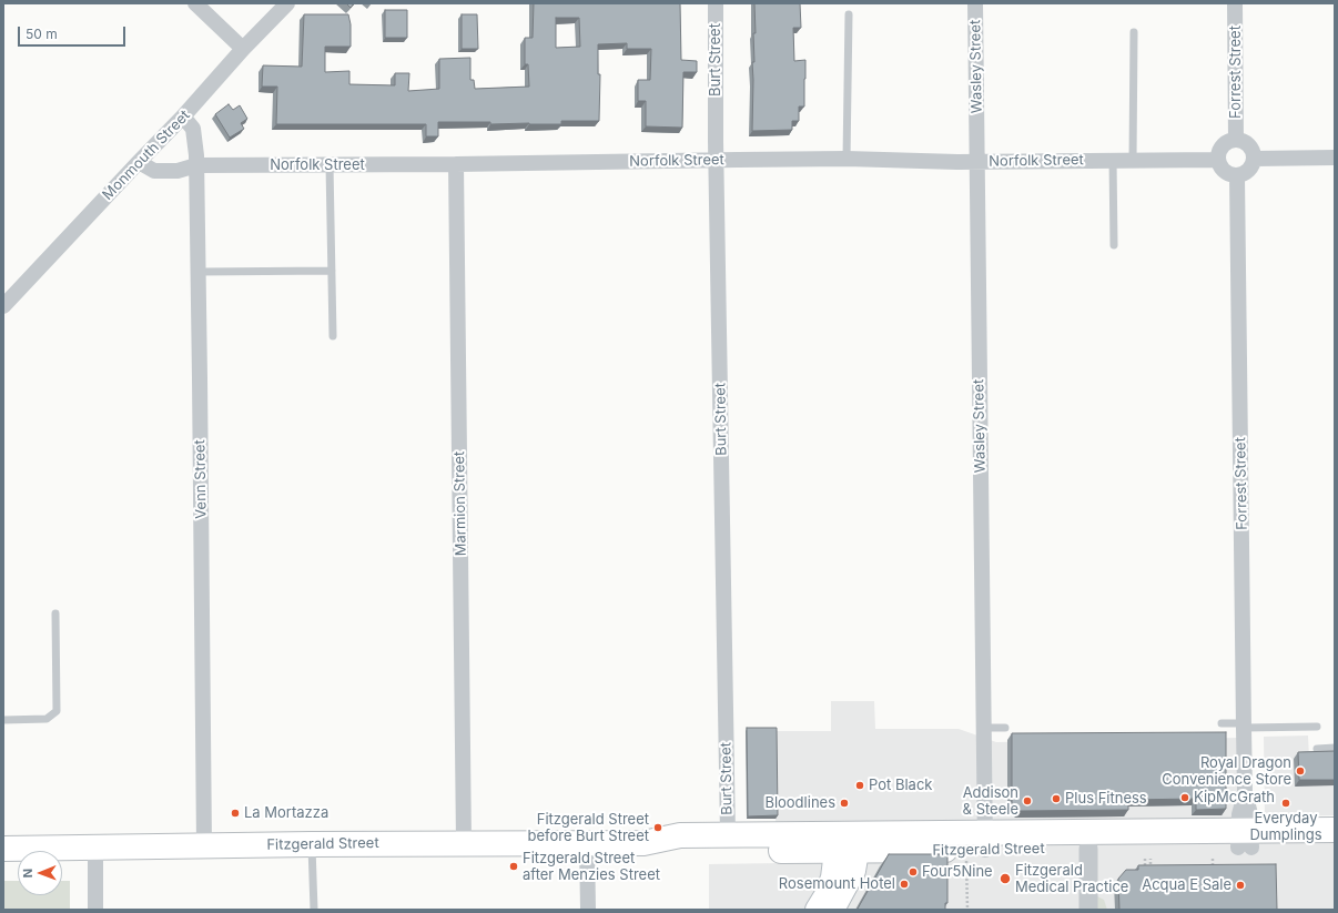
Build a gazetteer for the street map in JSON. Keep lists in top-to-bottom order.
{
  "streets": {
    "main road": ["Fitzgerald Street"],
    "street": [
      "Burt Street",
      "Wasley Street",
      "Forrest Street",
      "Monmouth Street",
      "Norfolk Street",
      "Venn Street",
      "Marmion Street"
    ]
  },
  "crossings": [
    ["Burt Street", "Norfolk Street"],
    ["Burt Street", "Fitzgerald Street"],
    ["Wasley Street", "Norfolk Street"],
    ["Wasley Street", "Fitzgerald Street"],
    ["Forrest Street", "Norfolk Street"],
    ["Forrest Street", "Fitzgerald Street"],
    ["Monmouth Street", "Norfolk Street"],
    ["Monmouth Street", "Venn Street"],
    ["Norfolk Street", "Venn Street"],
    ["Norfolk Street", "Marmion Street"],
    ["Venn Street", "Fitzgerald Street"],
    ["Marmion Street", "Fitzgerald Street"]
  ],
  "places": [
    "Royal Dragon Convenience Store",
    "Pot Black",
    "KipMcGrath",
    "Plus Fitness",
    "Addison & Steele",
    "Bloodlines",
    "Everyday Dumplings",
    "La Mortazza",
    "Fitzgerald Street before Burt Street",
    "Fitzgerald Street after Menzies Street",
    "Four5Nine",
    "Fitzgerald Medical Practice",
    "Rosemount Hotel",
    "Acqua E Sale"
  ],
  "scale_bar": "50 m",
  "north": "left"
}
